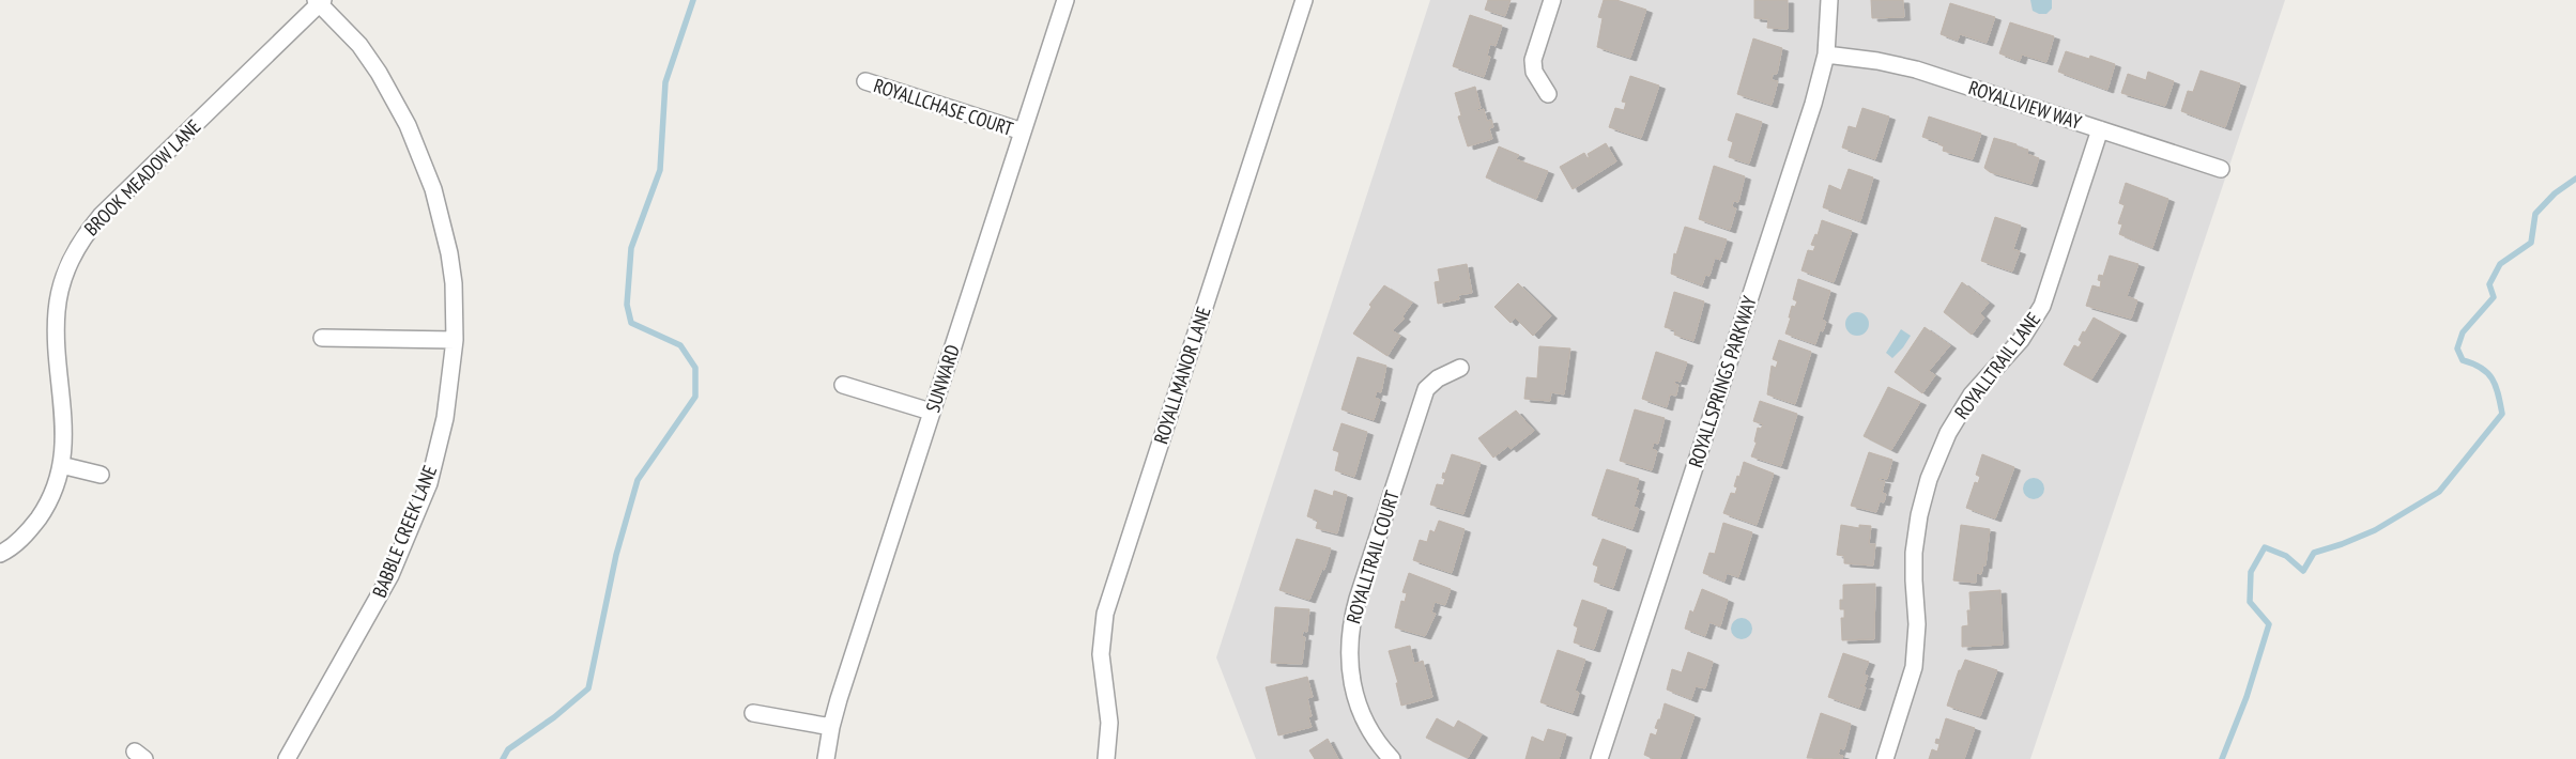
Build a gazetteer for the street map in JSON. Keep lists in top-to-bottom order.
{
  "streets": {
    "street": [
      "ROYALLVIEW WAY",
      "ROYALLCHASE COURT",
      "BROOK MEADOW LANE",
      "ROYALLTRAIL LANE",
      "ROYALLMANOR LANE",
      "SUNWARD",
      "ROYALLSPRINGS PARKWAY",
      "BABBLE CREEK LANE",
      "ROYALLTRAIL COURT"
    ]
  },
  "crossings": [
    ["ROYALLVIEW WAY", "ROYALLTRAIL LANE"],
    ["ROYALLVIEW WAY", "ROYALLSPRINGS PARKWAY"],
    ["ROYALLCHASE COURT", "SUNWARD"],
    ["BROOK MEADOW LANE", "BABBLE CREEK LANE"]
  ]
}
